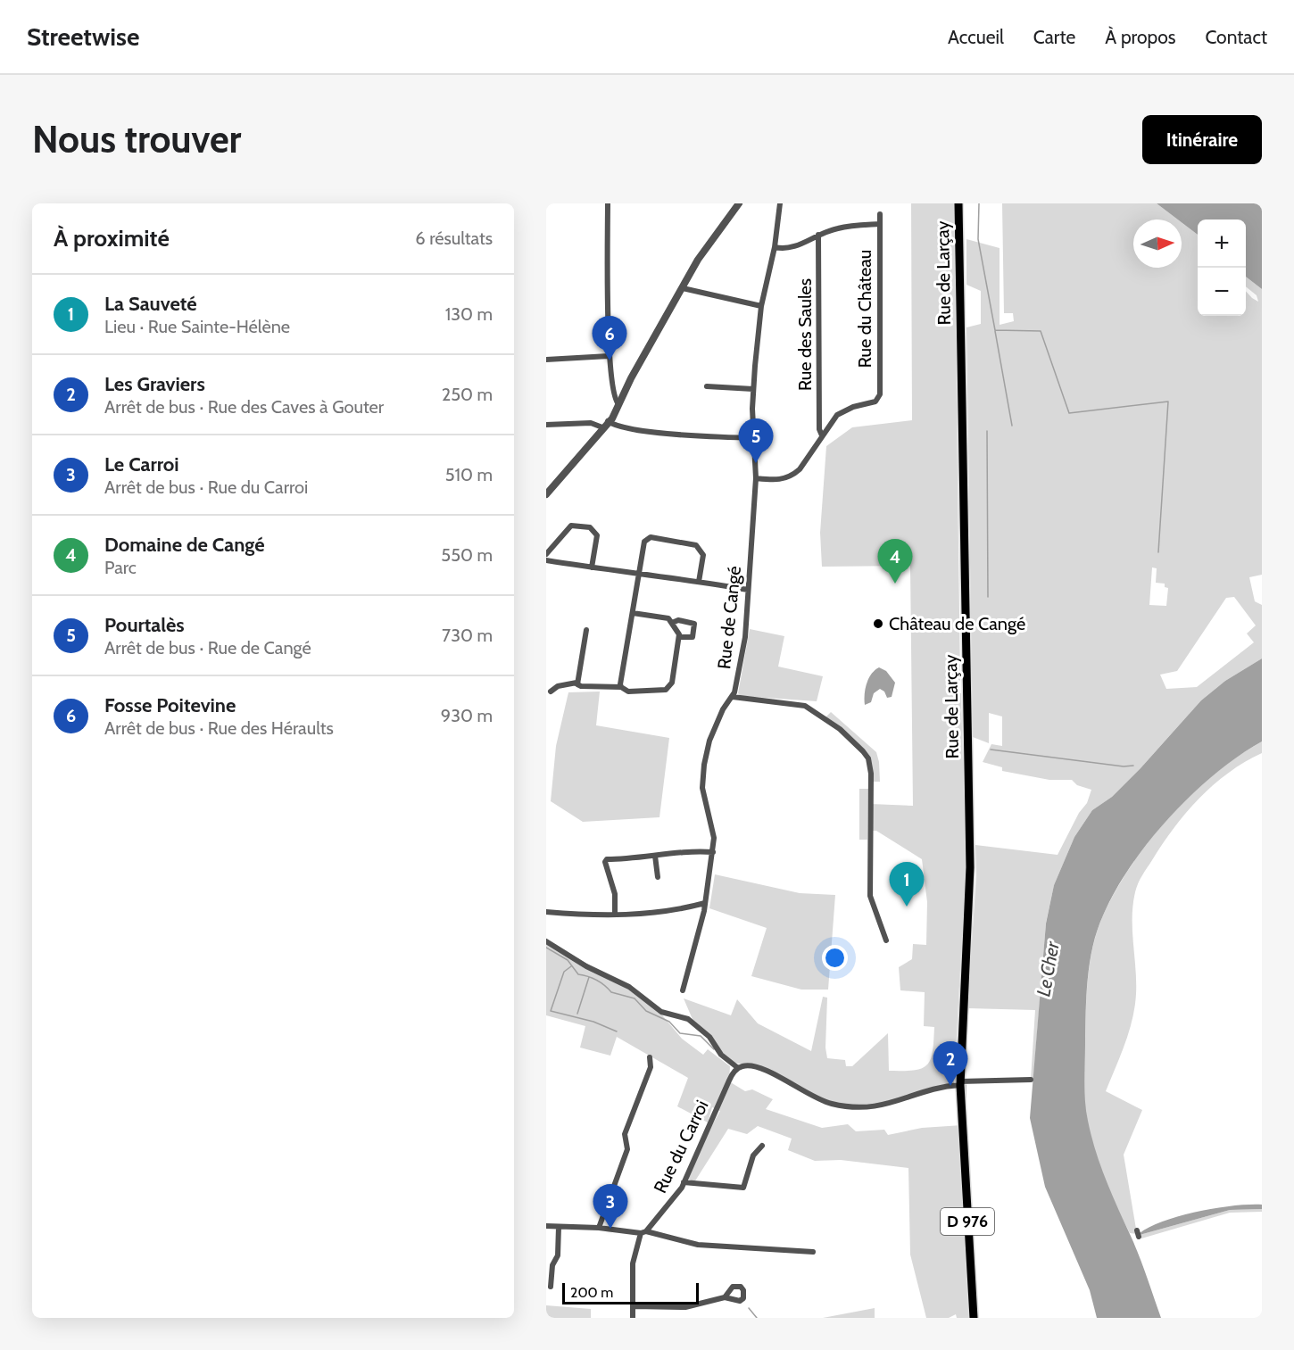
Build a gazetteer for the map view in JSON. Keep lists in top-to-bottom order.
{
  "streets": {
    "main road": ["Rue de Larçay", "D 976"],
    "street": [
      "Rue du Château",
      "Rue des Saules",
      "Rue de Cangé",
      "Rue du Carroi"
    ]
  },
  "crossings": [
    ["Rue de Larçay", "D 976"],
    ["Rue du Château", "Rue des Saules"],
    ["Rue du Château", "Rue de Cangé"]
  ],
  "water": ["Le Cher"],
  "places": ["Château de Cangé"],
  "scale_bar": "200 m",
  "north": "right",
  "page": {
    "header": "Streetwise",
    "nav": [
      "Accueil",
      "Carte",
      "À propos",
      "Contact"
    ],
    "buttons": "Itinéraire",
    "title": "Nous trouver",
    "heading": ["À proximité", "6 résultats"],
    "map_buttons": ["+", "−"],
    "list": [
      {
        "mark": "1",
        "name": "La Sauveté",
        "note": "Lieu · Rue Sainte-Hélène",
        "value": "130 m"
      },
      {
        "mark": "2",
        "name": "Les Graviers",
        "note": "Arrêt de bus · Rue des Caves à Gouter",
        "value": "250 m"
      },
      {
        "mark": "3",
        "name": "Le Carroi",
        "note": "Arrêt de bus · Rue du Carroi",
        "value": "510 m"
      },
      {
        "mark": "4",
        "name": "Domaine de Cangé",
        "note": "Parc",
        "value": "550 m"
      },
      {
        "mark": "5",
        "name": "Pourtalès",
        "note": "Arrêt de bus · Rue de Cangé",
        "value": "730 m"
      },
      {
        "mark": "6",
        "name": "Fosse Poitevine",
        "note": "Arrêt de bus · Rue des Héraults",
        "value": "930 m"
      }
    ],
    "pins": [
      "6",
      "5",
      "4",
      "1",
      "2",
      "3"
    ],
    "scale": "200 m"
  }
}
